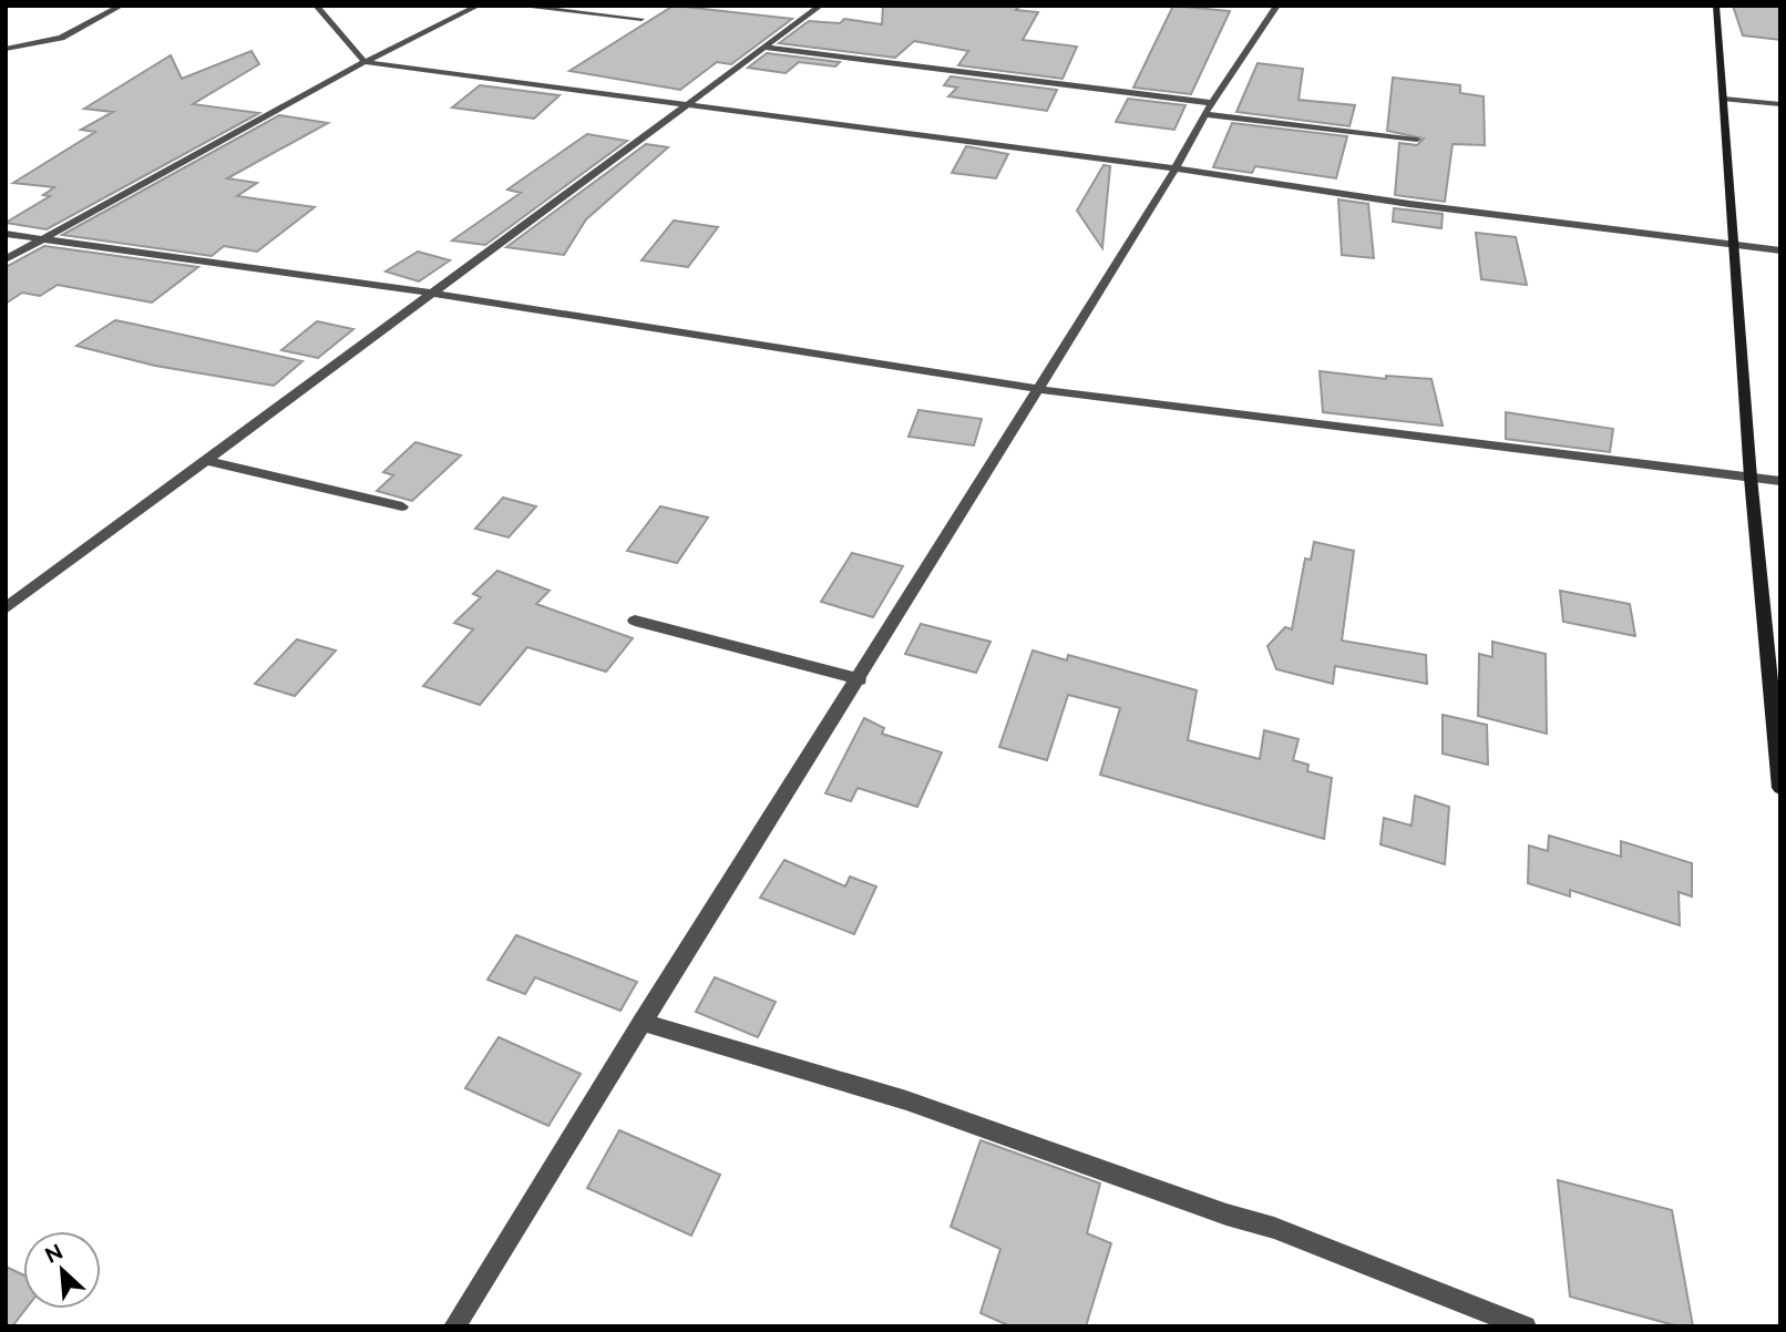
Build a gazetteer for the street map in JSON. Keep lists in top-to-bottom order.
{
  "north": "top left"
}
